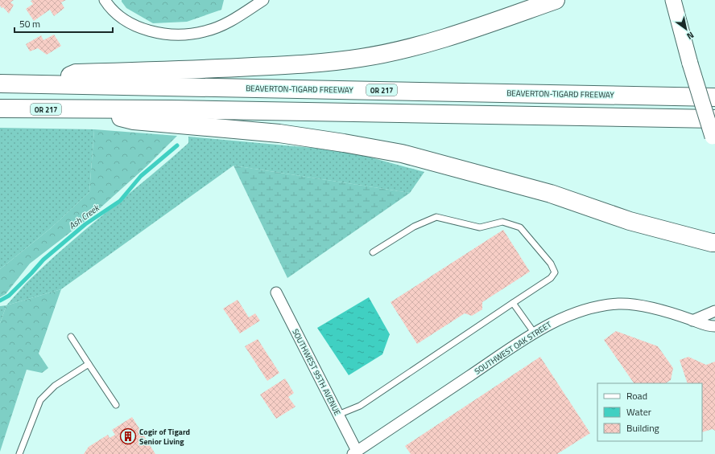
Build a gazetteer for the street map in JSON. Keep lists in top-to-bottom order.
{
  "streets": {
    "highway": ["BEAVERTON-TIGARD FREEWAY", "OR 217"],
    "street": ["SOUTHWEST OAK STREET", "SOUTHWEST 95TH AVENUE"]
  },
  "crossings": [
    ["SOUTHWEST OAK STREET", "SOUTHWEST 95TH AVENUE"]
  ],
  "water": ["Ash Creek"],
  "places": {
    "building": ["Cogir of Tigard Senior Living"]
  },
  "legend": ["Road", "Water", "Building"],
  "scale_bar": "50 m",
  "north": "bottom right"
}
